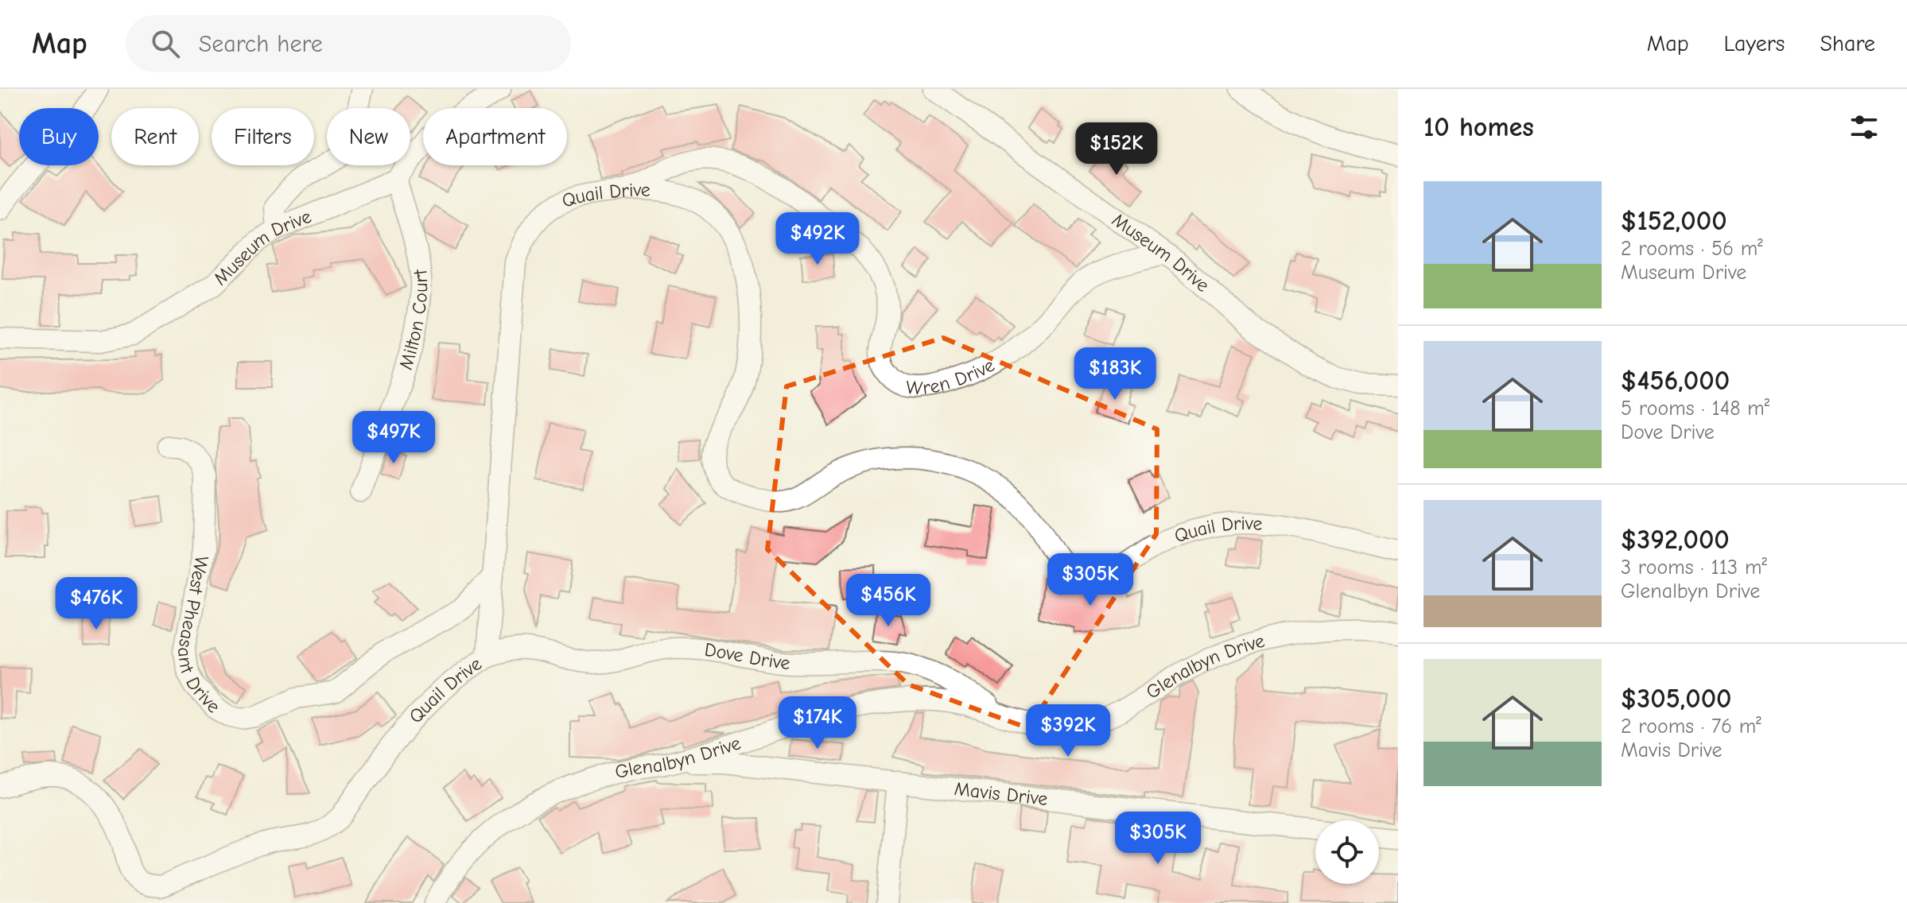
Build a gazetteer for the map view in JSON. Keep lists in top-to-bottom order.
{
  "streets": {
    "street": [
      "Quail Drive",
      "Museum Drive",
      "Milton Court",
      "Wren Drive",
      "West Pheasant Drive",
      "Dove Drive",
      "Glenalbyn Drive",
      "Mavis Drive"
    ]
  },
  "crossings": [
    ["Quail Drive", "Wren Drive"],
    ["Quail Drive", "West Pheasant Drive"],
    ["Quail Drive", "Dove Drive"],
    ["Museum Drive", "Milton Court"],
    ["Museum Drive", "Wren Drive"],
    ["Dove Drive", "Glenalbyn Drive"],
    ["Glenalbyn Drive", "Mavis Drive"]
  ],
  "page": {
    "header": "Map",
    "search": "Search here",
    "nav": ["Map", "Layers", "Share"],
    "heading": "10 homes",
    "chip": [
      "Buy",
      "Rent",
      "Filters",
      "New",
      "Apartment"
    ],
    "price": [
      "$152K",
      "$492K",
      "$183K",
      "$497K",
      "$305K",
      "$456K",
      "$476K",
      "$174K",
      "$392K",
      "$305K"
    ],
    "list": [
      {
        "name": "$152,000",
        "note": "2 rooms · 56 m² · Museum Drive"
      },
      {
        "name": "$456,000",
        "note": "5 rooms · 148 m² · Dove Drive"
      },
      {
        "name": "$392,000",
        "note": "3 rooms · 113 m² · Glenalbyn Drive"
      },
      {
        "name": "$305,000",
        "note": "2 rooms · 76 m² · Mavis Drive"
      }
    ]
  }
}
